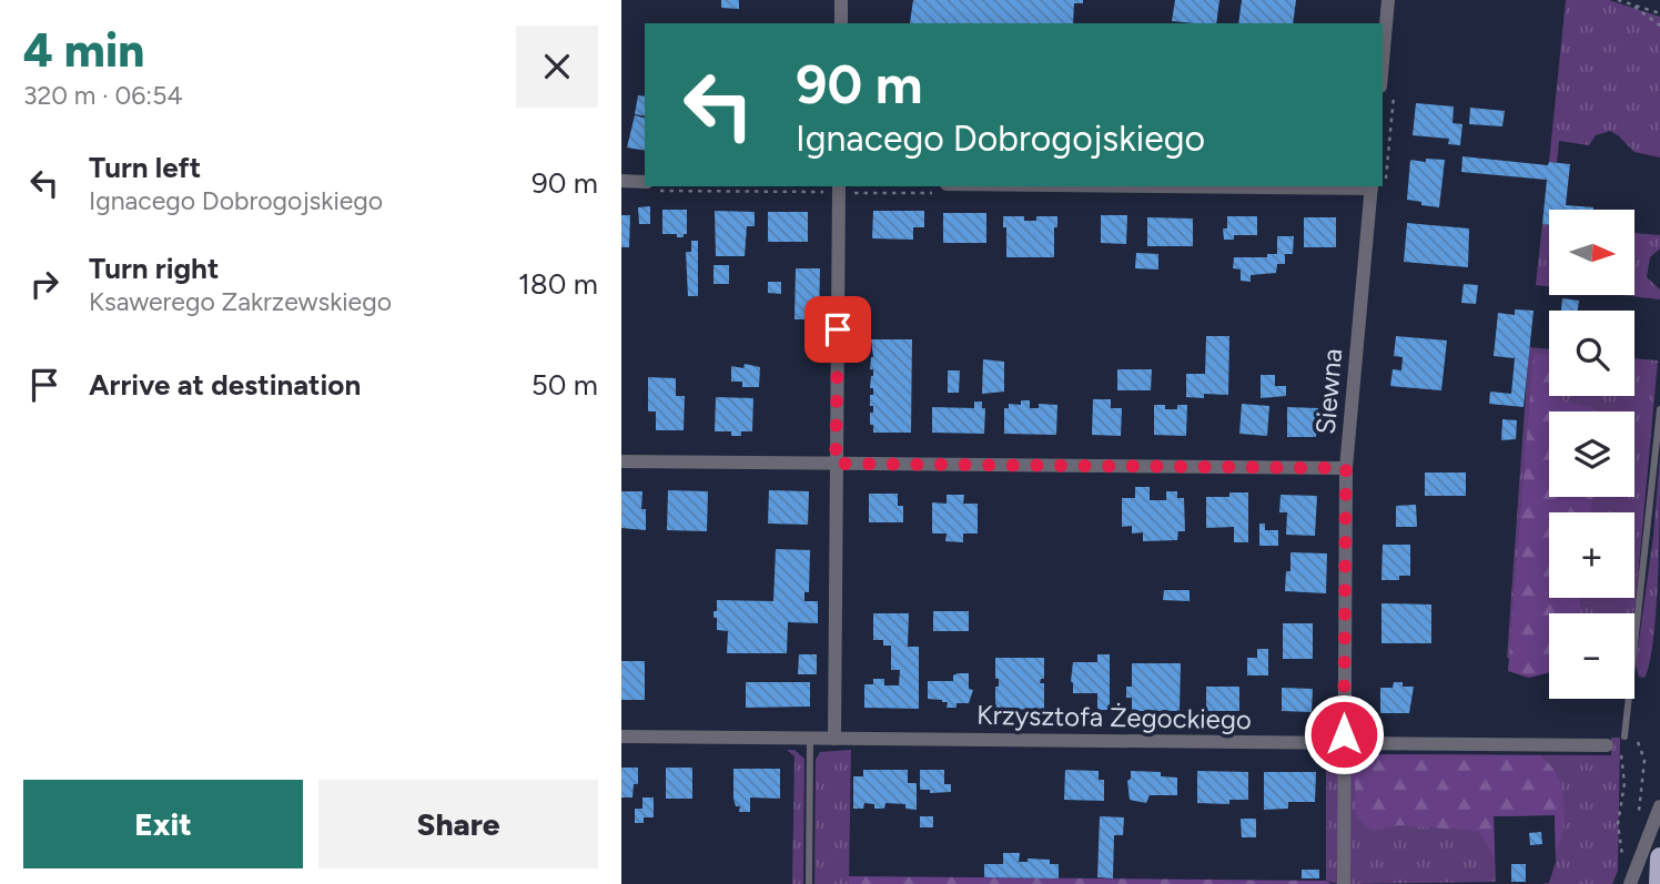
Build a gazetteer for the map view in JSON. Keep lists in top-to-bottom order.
{
  "streets": {
    "street": ["Siewna", "Krzysztofa Żegockiego"]
  },
  "crossings": [
    ["Siewna", "Krzysztofa Żegockiego"]
  ],
  "north": "right",
  "page": {
    "heading": ["4 min", "320 m · 06:54"],
    "turn": ["90 m", "Ignacego Dobrogojskiego"],
    "list": [
      {
        "name": "Turn left",
        "note": "Ignacego Dobrogojskiego",
        "value": "90 m"
      },
      {
        "name": "Turn right",
        "note": "Ksawerego Zakrzewskiego",
        "value": "180 m"
      },
      {
        "name": "Arrive at destination",
        "value": "50 m"
      }
    ],
    "map_buttons": ["+", "−"],
    "buttons": ["Exit", "Share"]
  }
}
